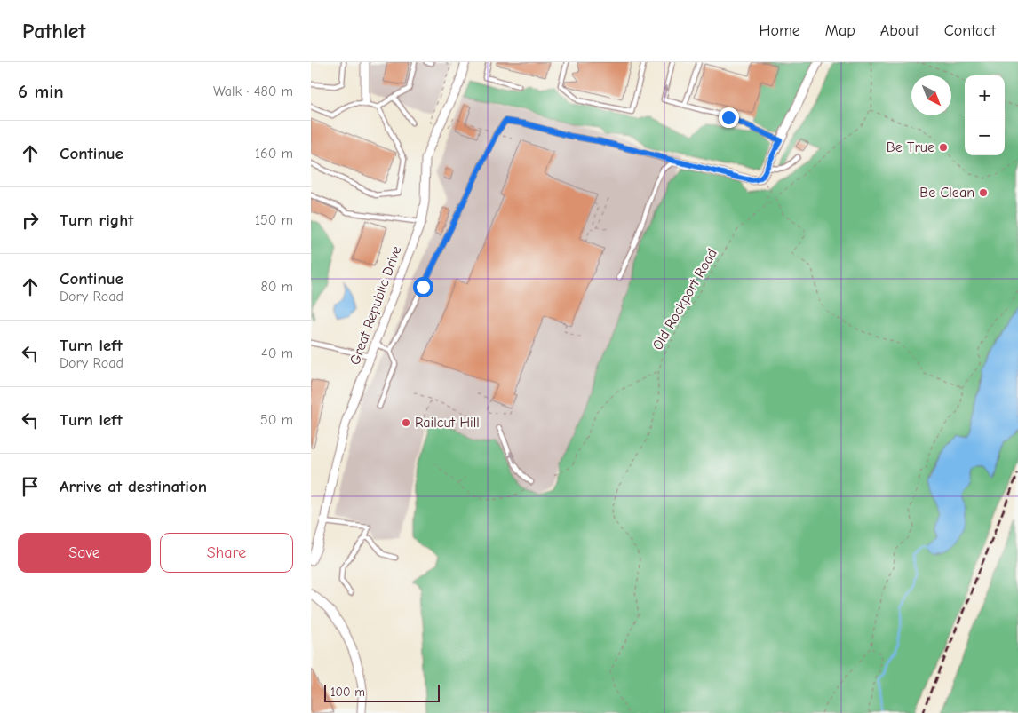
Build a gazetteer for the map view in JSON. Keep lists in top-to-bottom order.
{
  "streets": {
    "street": ["Great Republic Drive"],
    "path": ["Old Rockport Road"]
  },
  "places": ["Be True", "Be Clean", "Railcut Hill"],
  "scale_bar": "100 m",
  "north": "bottom right",
  "page": {
    "header": "Pathlet",
    "nav": [
      "Home",
      "Map",
      "About",
      "Contact"
    ],
    "heading": ["6 min", "Walk · 480 m"],
    "map_buttons": ["+", "−"],
    "list": [
      ["Continue", "160 m"],
      ["Turn right", "150 m"],
      ["Continue", "Dory Road", "80 m"],
      ["Turn left", "Dory Road", "40 m"],
      ["Turn left", "50 m"],
      "Arrive at destination"
    ],
    "buttons": ["Save", "Share"],
    "scale": "100 m"
  }
}
